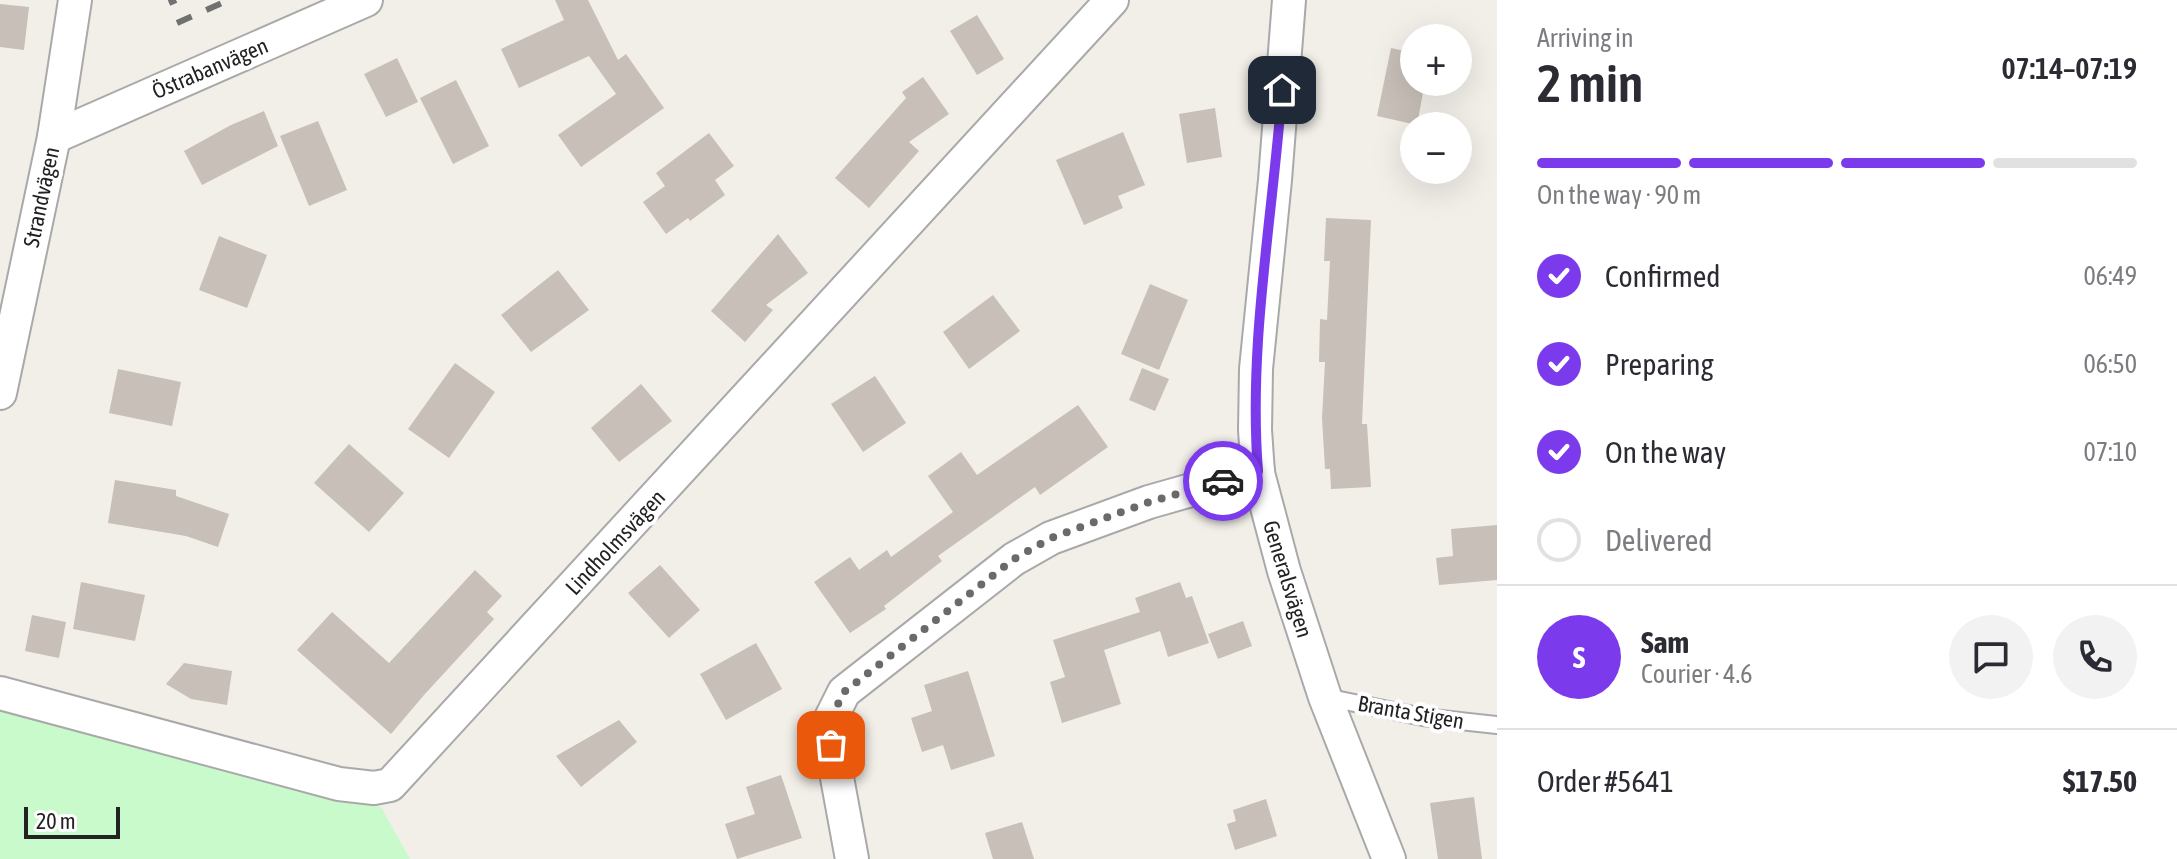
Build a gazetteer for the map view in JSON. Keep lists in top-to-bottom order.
{
  "streets": {
    "street": [
      "Östrabanvägen",
      "Strandvägen",
      "Lindholmsvägen",
      "Generalsvägen"
    ],
    "lane": ["Branta Stigen"]
  },
  "crossings": [
    ["Östrabanvägen", "Strandvägen"],
    ["Generalsvägen", "Branta Stigen"]
  ],
  "scale_bar": "20 m",
  "page": {
    "heading": ["2 min", "Arriving in", "07:14–07:19"],
    "panel": [
      "Sam",
      "Courier · 4.6",
      "Order #5641",
      "$17.50"
    ],
    "map_buttons": ["+", "−"],
    "bar": "On the way · 90 m",
    "list": [
      ["Confirmed", "06:49"],
      ["Preparing", "06:50"],
      ["On the way", "07:10"],
      "Delivered"
    ],
    "round": "S",
    "scale": "20 m"
  }
}
